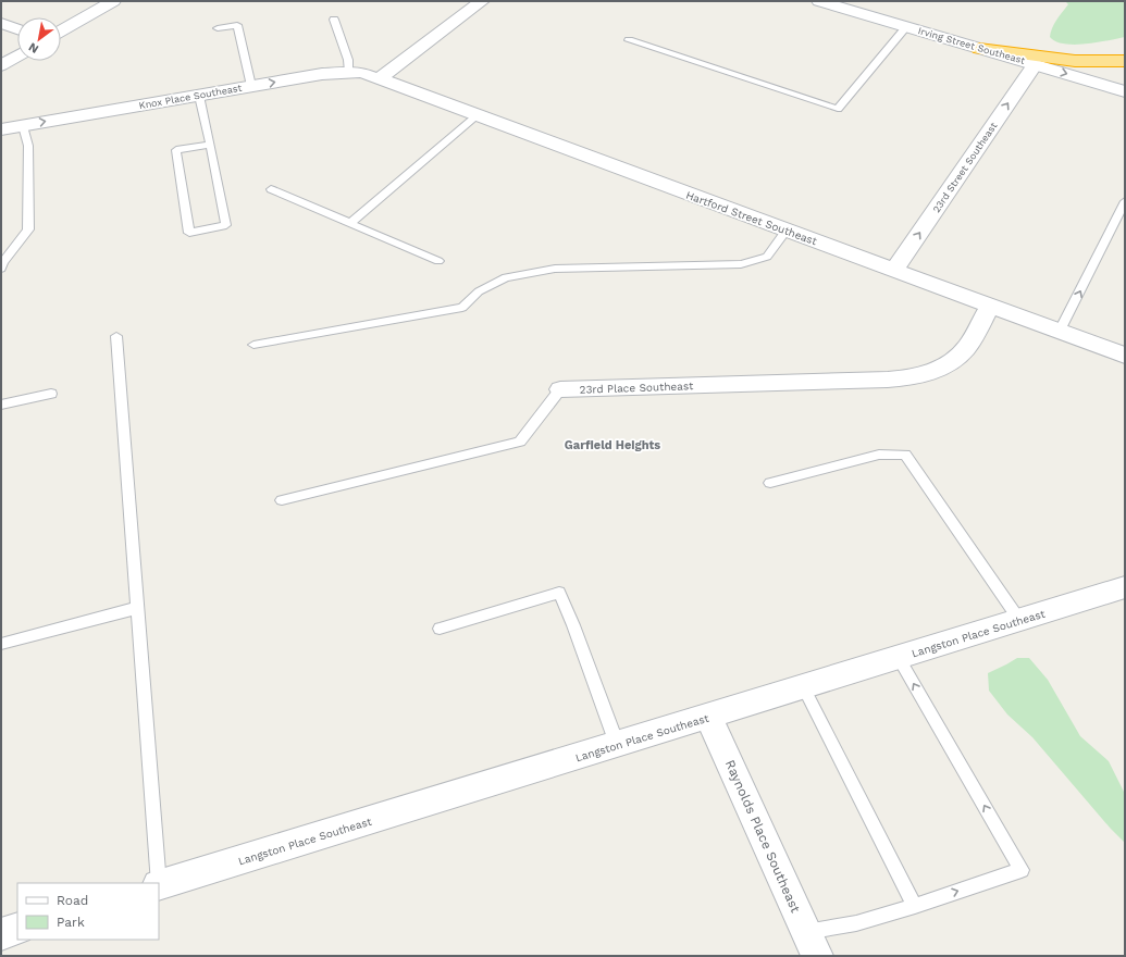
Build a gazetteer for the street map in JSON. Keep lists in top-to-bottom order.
{
  "streets": {
    "street": [
      "Irving Street Southeast",
      "Knox Place Southeast",
      "23rd Street Southeast",
      "Hartford Street Southeast",
      "23rd Place Southeast",
      "Langston Place Southeast",
      "Raynolds Place Southeast"
    ]
  },
  "crossings": [
    ["Irving Street Southeast", "23rd Street Southeast"],
    ["Knox Place Southeast", "Hartford Street Southeast"],
    ["23rd Street Southeast", "Hartford Street Southeast"],
    ["Hartford Street Southeast", "23rd Place Southeast"],
    ["Langston Place Southeast", "Raynolds Place Southeast"]
  ],
  "one_way": ["Knox Place Southeast", "23rd Street Southeast"],
  "districts": ["Garfield Heights"],
  "legend": ["Road", "Park"],
  "north": "bottom left"
}
